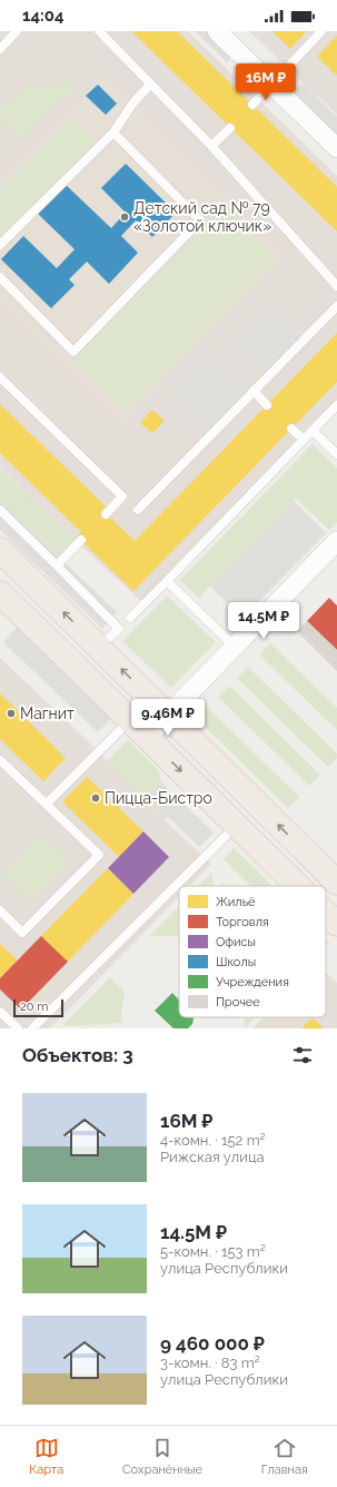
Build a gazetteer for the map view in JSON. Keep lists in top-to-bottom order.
{
  "places": ["Детский сад № 79 «Золотой ключик»", "Магнит", "Пицца-Бистро"],
  "legend": [
    "Жильё",
    "Торговля",
    "Офисы",
    "Школы",
    "Учреждения",
    "Прочее"
  ],
  "scale_bar": "20 m",
  "page": {
    "status": "14:04",
    "price": ["16M ₽", "14.5M ₽", "9.46M ₽"],
    "scale": "20 m",
    "heading": "Объектов: 3",
    "list": [
      {
        "name": "16M ₽",
        "note": "4-комн. · 152 m² · Рижская улица"
      },
      {
        "name": "14.5M ₽",
        "note": "5-комн. · 153 m² · улица Республики"
      },
      {
        "name": "9 460 000 ₽",
        "note": "3-комн. · 83 m² · улица Республики"
      }
    ],
    "tabs": ["Карта", "Сохранённые", "Главная"]
  }
}
